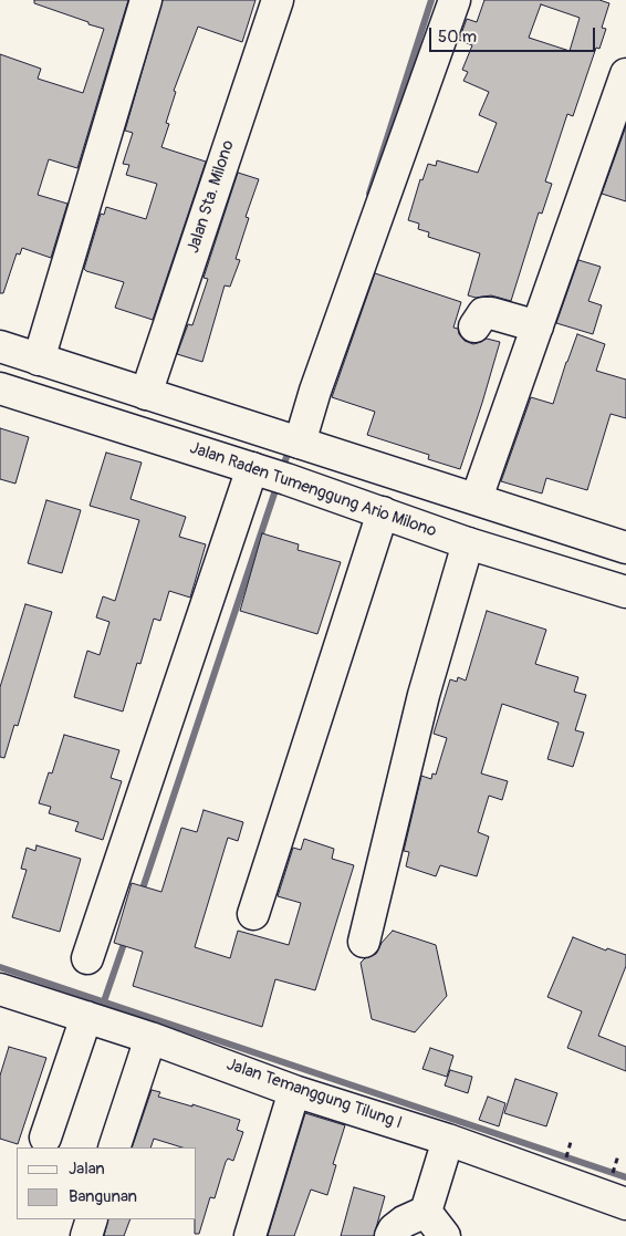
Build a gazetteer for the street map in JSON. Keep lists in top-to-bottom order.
{
  "streets": {
    "main road": ["Jalan Sta. Milono", "Jalan Raden Tumenggung Ario Milono", "Jalan Temanggung Tilung I"]
  },
  "legend": ["Jalan", "Bangunan"],
  "scale_bar": "50 m"
}
